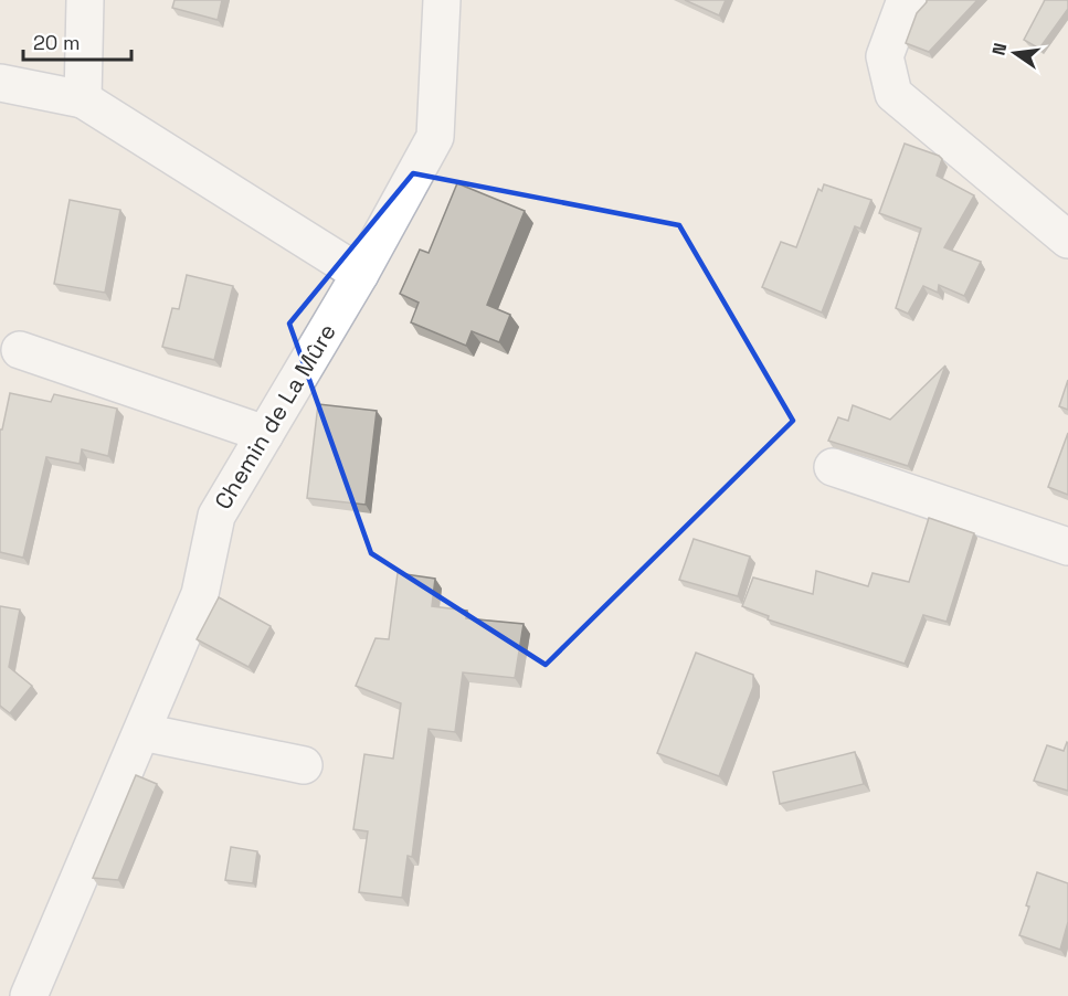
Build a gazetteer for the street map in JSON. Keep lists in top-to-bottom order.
{
  "streets": {
    "street": ["Chemin de La Mûre"]
  },
  "scale_bar": "20 m",
  "north": "left"
}
